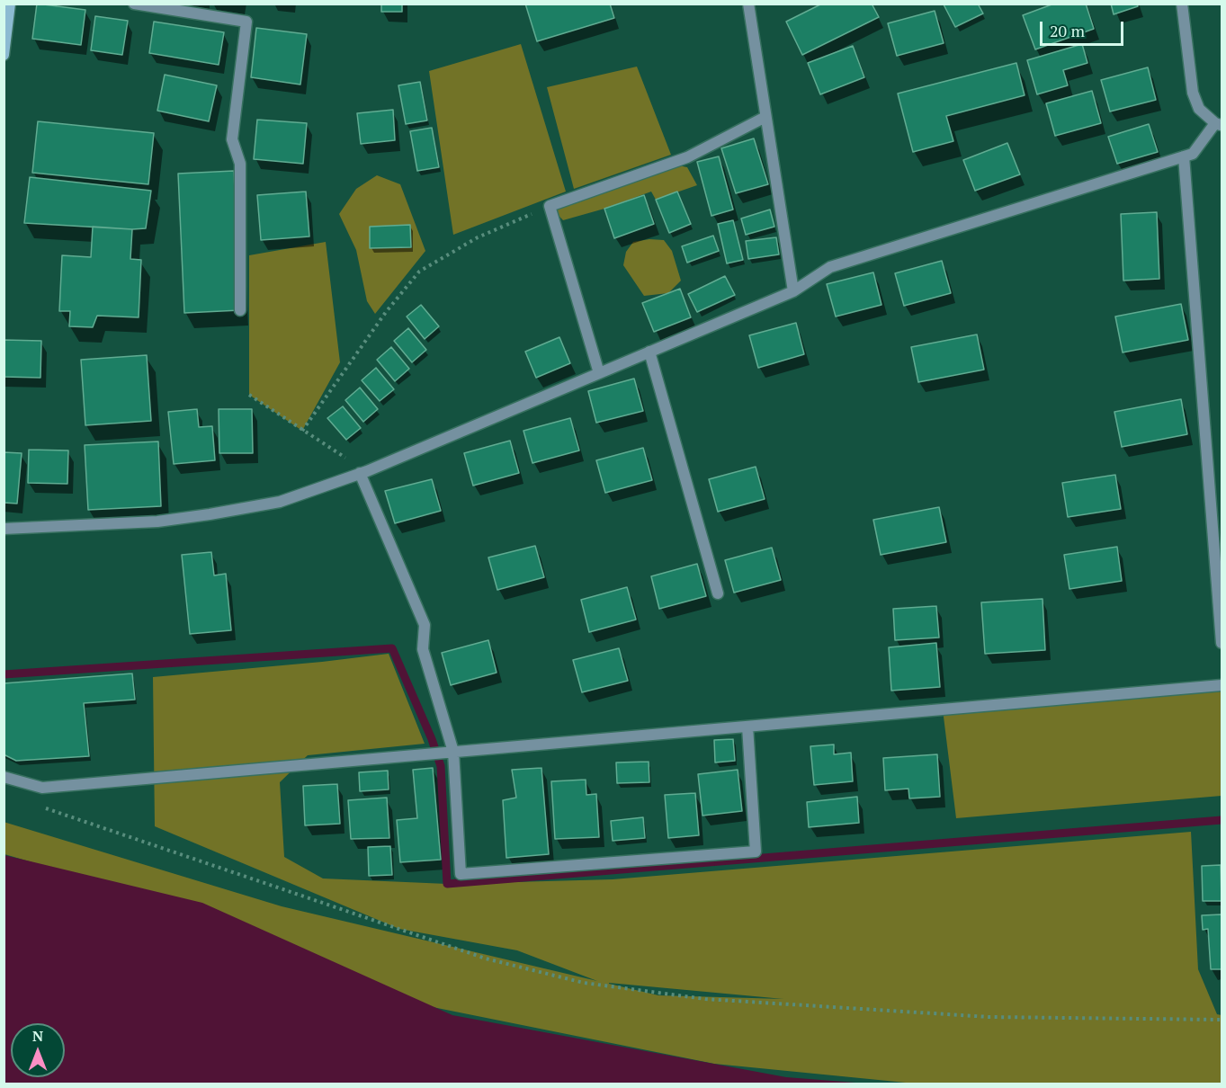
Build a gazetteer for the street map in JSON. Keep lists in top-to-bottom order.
{
  "scale_bar": "20 m",
  "north": "top"
}
